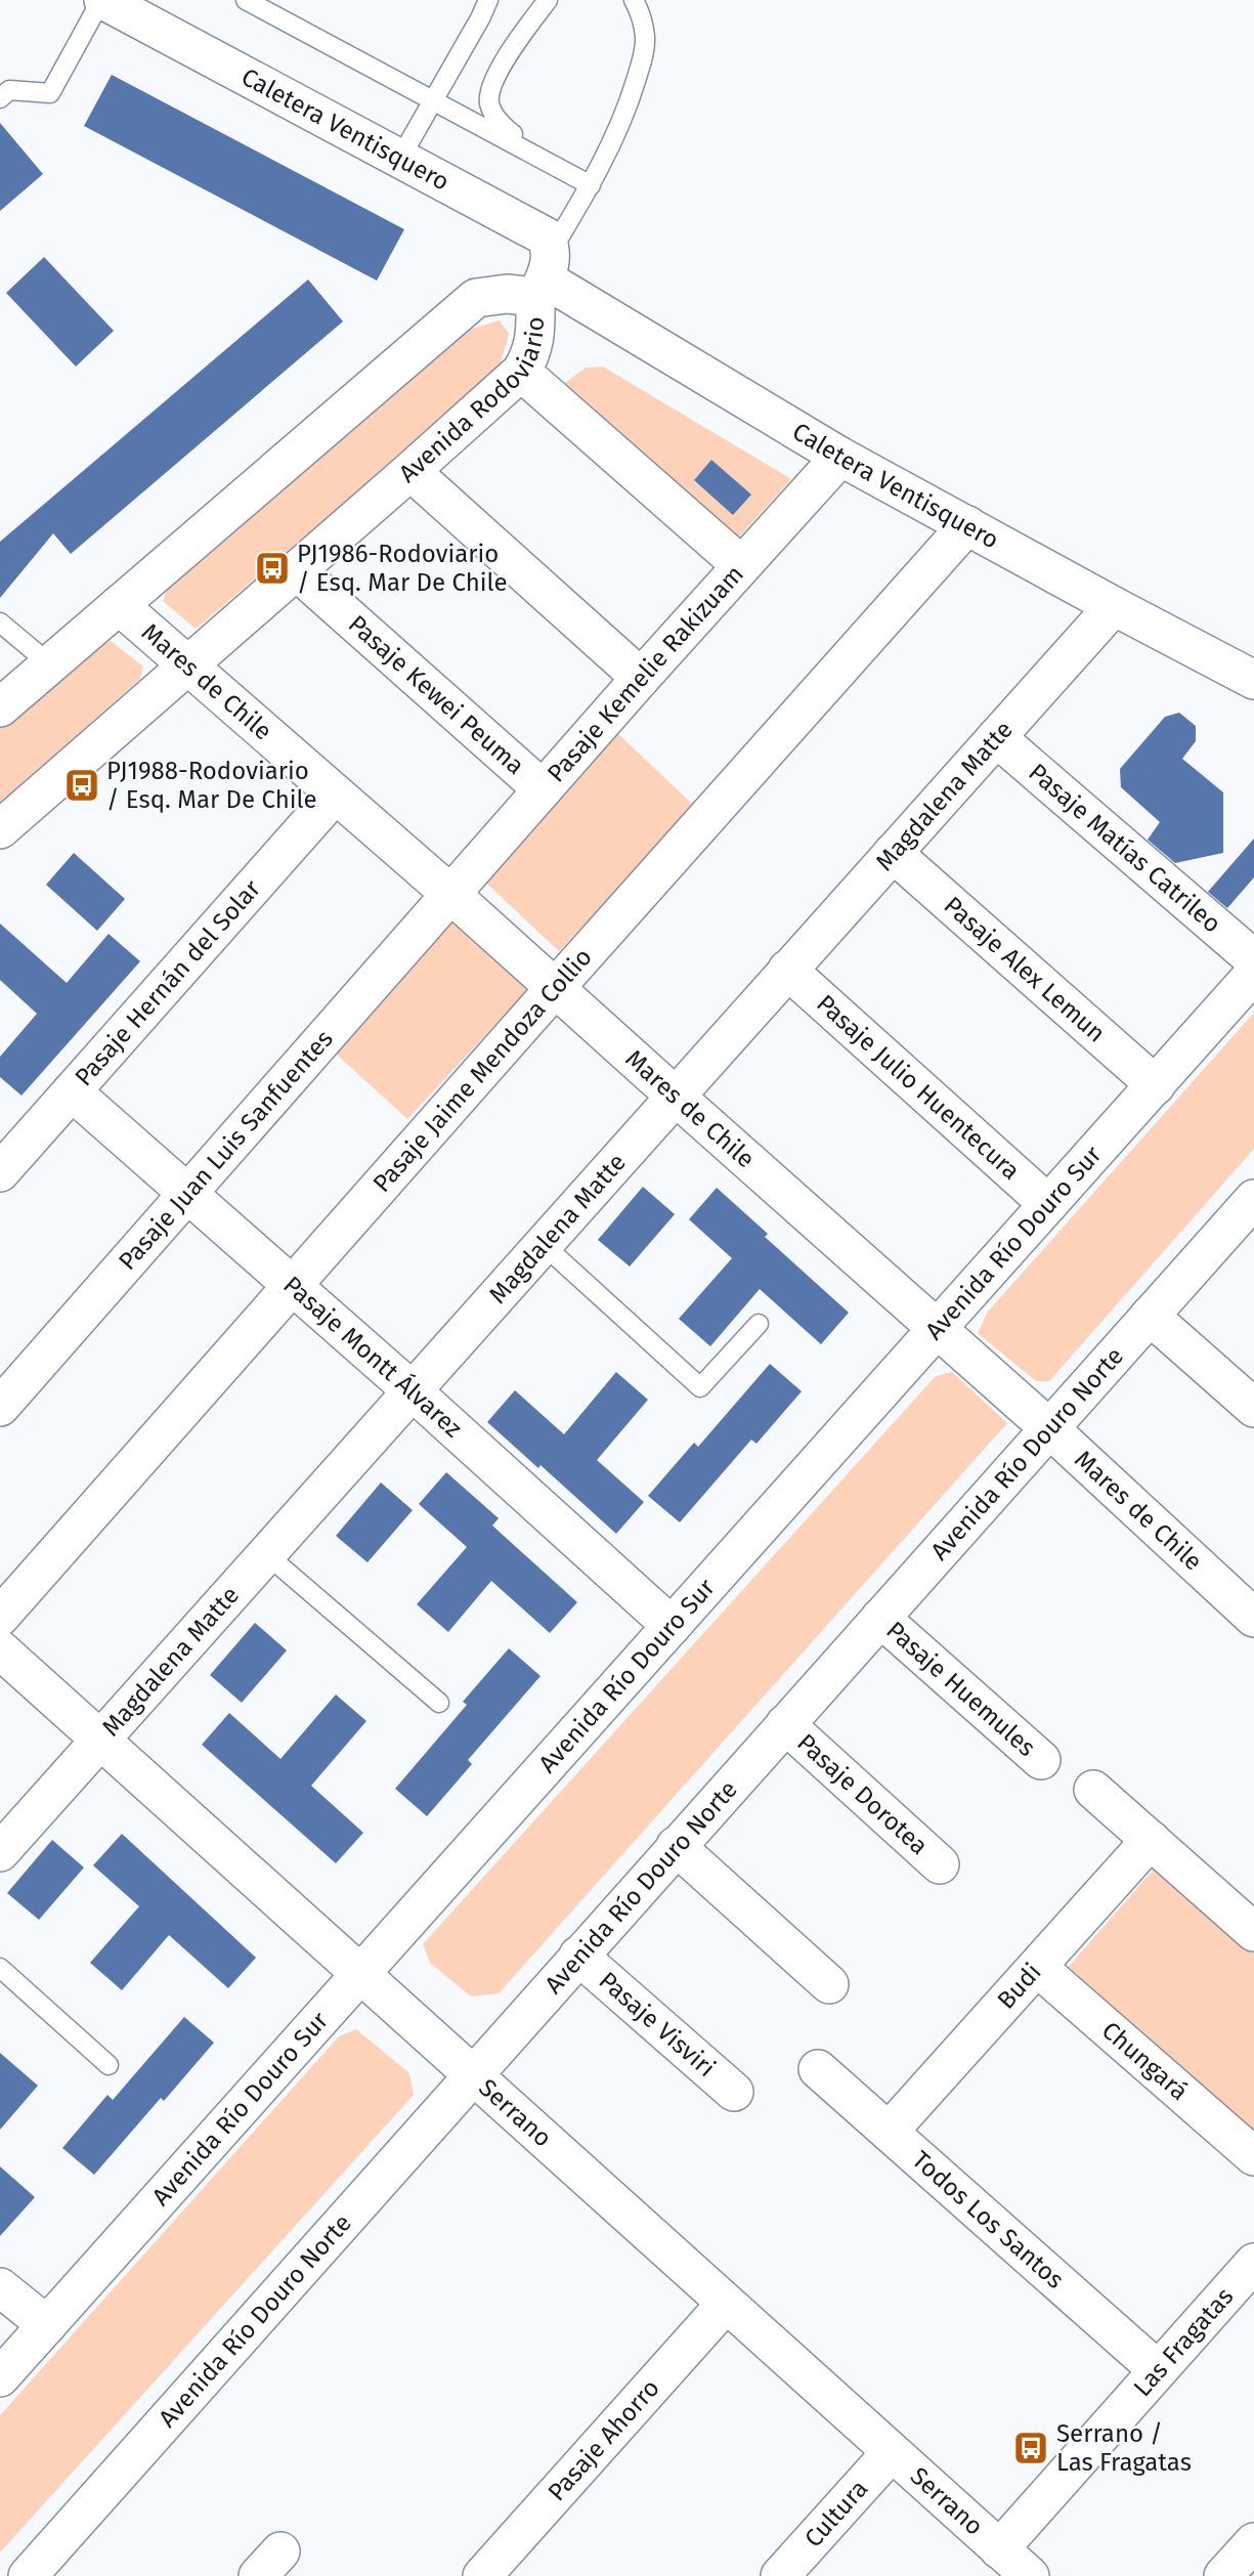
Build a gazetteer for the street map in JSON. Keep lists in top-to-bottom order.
{
  "streets": {
    "street": [
      "Caletera Ventisquero",
      "Avenida Rodoviario",
      "Pasaje Kemelie Rakizuam",
      "Mares de Chile",
      "Pasaje Kewei Peuma",
      "Magdalena Matte",
      "Pasaje Matías Catrileo",
      "Pasaje Alex Lemun",
      "Pasaje Hernán del Solar",
      "Pasaje Jaime Mendoza Collio",
      "Pasaje Julio Huentecura",
      "Pasaje Juan Luis Sanfuentes",
      "Avenida Río Douro Sur",
      "Pasaje Montt Álvarez",
      "Avenida Río Douro Norte",
      "Pasaje Huemules",
      "Pasaje Dorotea",
      "Budi",
      "Pasaje Visviri",
      "Chungará",
      "Serrano",
      "Todos Los Santos",
      "Las Fragatas",
      "Pasaje Ahorro",
      "Cultura"
    ]
  },
  "crossings": [
    ["Caletera Ventisquero", "Avenida Rodoviario"],
    ["Caletera Ventisquero", "Pasaje Kemelie Rakizuam"],
    ["Caletera Ventisquero", "Magdalena Matte"],
    ["Caletera Ventisquero", "Pasaje Jaime Mendoza Collio"],
    ["Avenida Rodoviario", "Mares de Chile"],
    ["Avenida Rodoviario", "Pasaje Kewei Peuma"],
    ["Pasaje Kemelie Rakizuam", "Mares de Chile"],
    ["Pasaje Kemelie Rakizuam", "Pasaje Kewei Peuma"],
    ["Pasaje Kemelie Rakizuam", "Pasaje Juan Luis Sanfuentes"],
    ["Mares de Chile", "Magdalena Matte"],
    ["Mares de Chile", "Pasaje Hernán del Solar"],
    ["Mares de Chile", "Pasaje Jaime Mendoza Collio"],
    ["Mares de Chile", "Pasaje Juan Luis Sanfuentes"],
    ["Mares de Chile", "Avenida Río Douro Sur"],
    ["Mares de Chile", "Avenida Río Douro Norte"],
    ["Magdalena Matte", "Pasaje Matías Catrileo"],
    ["Magdalena Matte", "Pasaje Alex Lemun"],
    ["Magdalena Matte", "Pasaje Julio Huentecura"],
    ["Magdalena Matte", "Pasaje Montt Álvarez"],
    ["Magdalena Matte", "Serrano"],
    ["Pasaje Alex Lemun", "Avenida Río Douro Sur"],
    ["Pasaje Hernán del Solar", "Pasaje Montt Álvarez"],
    ["Pasaje Jaime Mendoza Collio", "Pasaje Montt Álvarez"],
    ["Pasaje Julio Huentecura", "Avenida Río Douro Sur"],
    ["Pasaje Juan Luis Sanfuentes", "Pasaje Montt Álvarez"],
    ["Avenida Río Douro Sur", "Pasaje Montt Álvarez"],
    ["Avenida Río Douro Sur", "Serrano"],
    ["Avenida Río Douro Norte", "Pasaje Huemules"],
    ["Avenida Río Douro Norte", "Pasaje Dorotea"],
    ["Avenida Río Douro Norte", "Pasaje Visviri"],
    ["Avenida Río Douro Norte", "Serrano"],
    ["Budi", "Chungará"],
    ["Budi", "Todos Los Santos"],
    ["Serrano", "Las Fragatas"],
    ["Serrano", "Pasaje Ahorro"],
    ["Serrano", "Cultura"],
    ["Todos Los Santos", "Las Fragatas"]
  ],
  "places": {
    "bus stop": ["PJ1986-Rodoviario / Esq. Mar De Chile", "PJ1988-Rodoviario / Esq. Mar De Chile", "Serrano / Las Fragatas"]
  }
}
